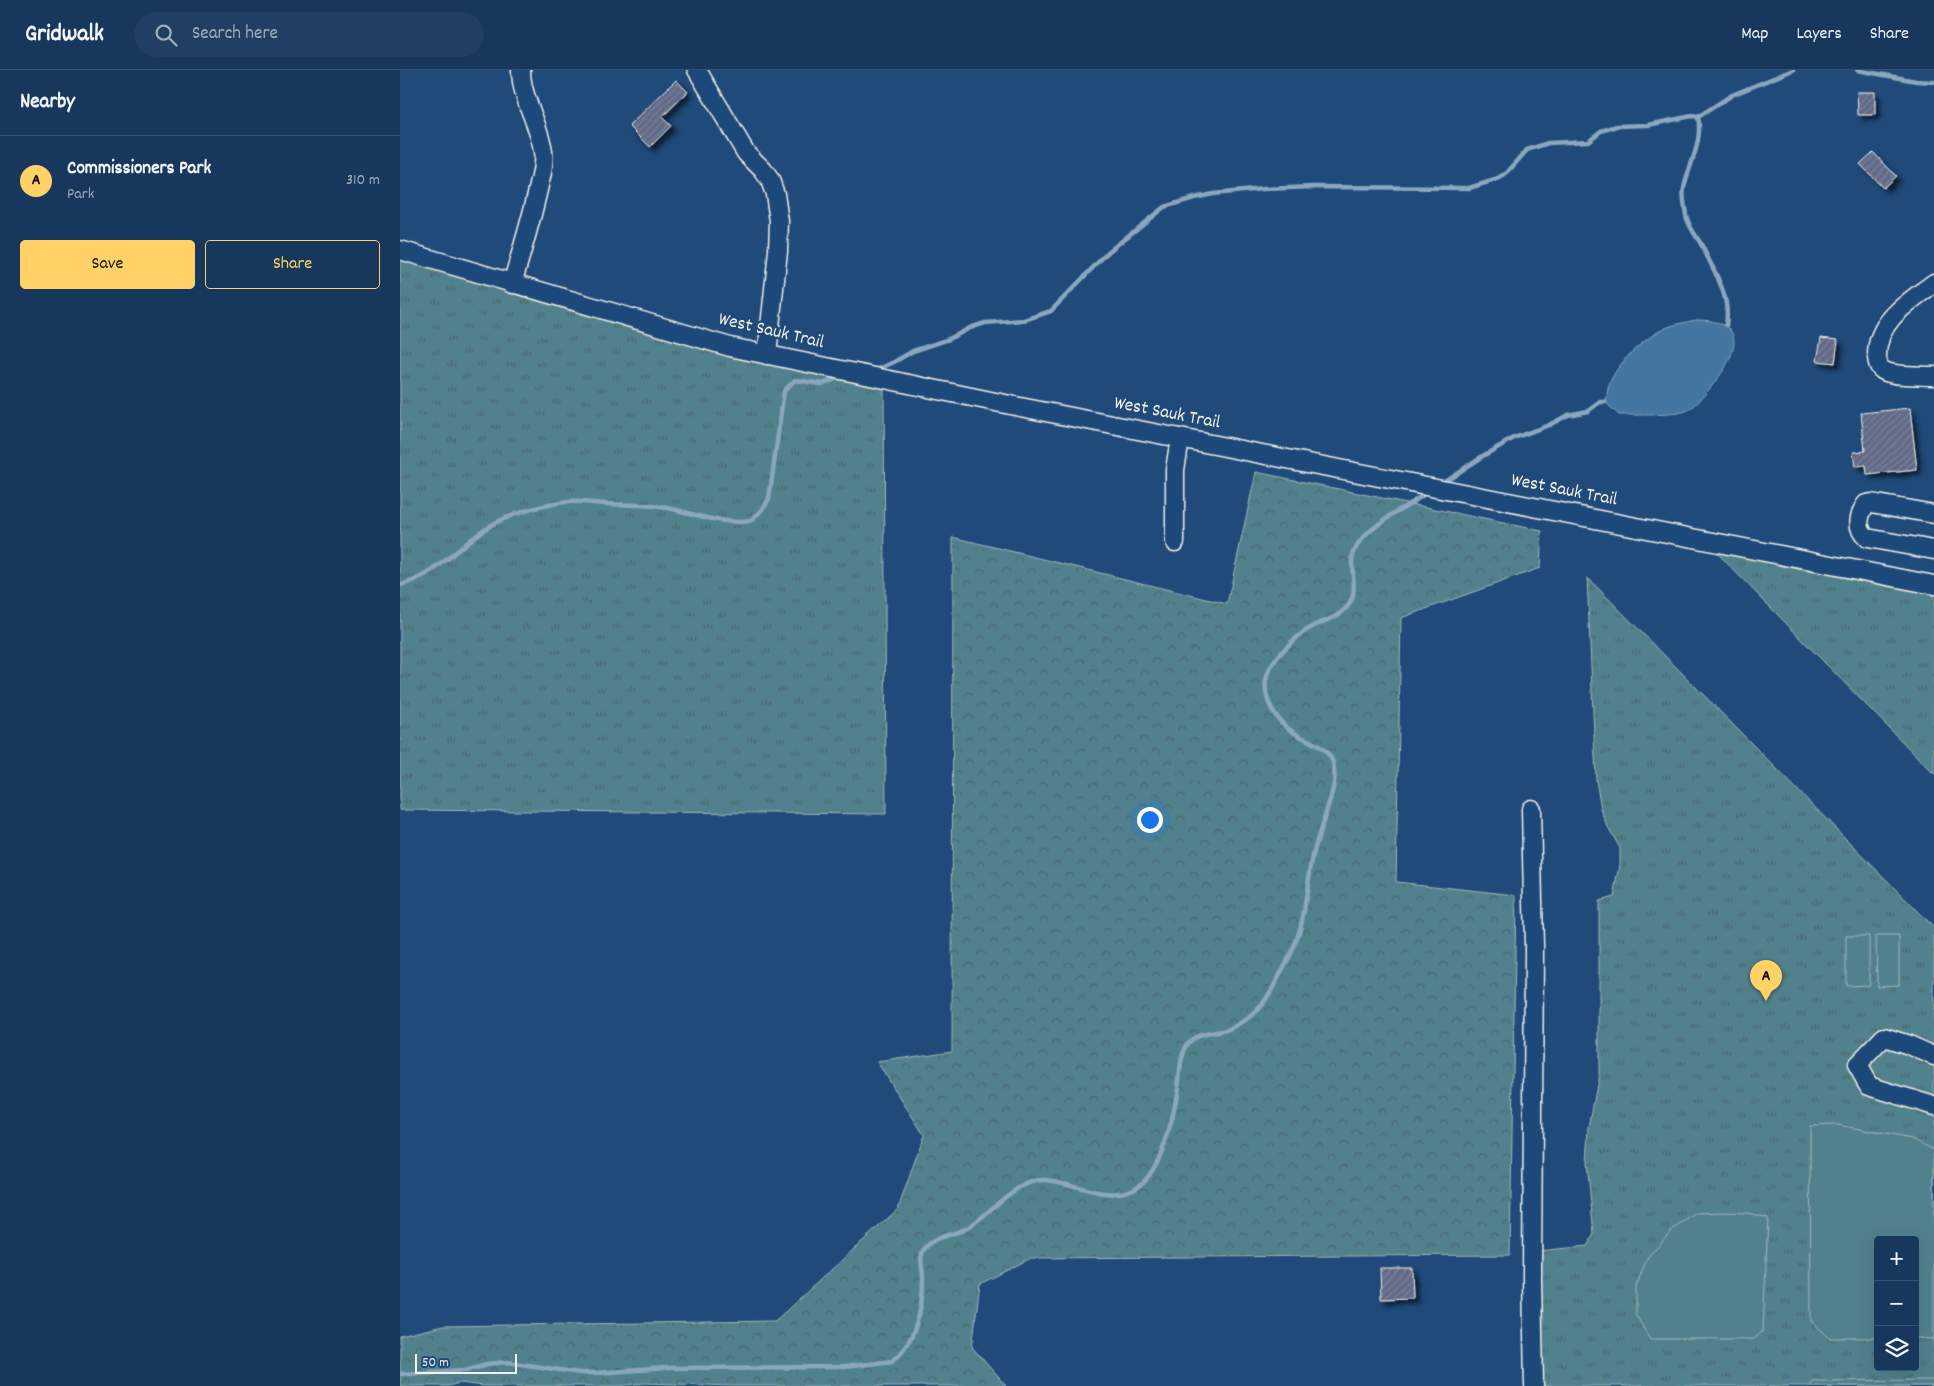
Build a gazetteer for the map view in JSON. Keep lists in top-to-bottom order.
{
  "streets": {
    "street": ["West Sauk Trail"]
  },
  "scale_bar": "50 m",
  "page": {
    "header": "Gridwalk",
    "search": "Search here",
    "nav": ["Map", "Layers", "Share"],
    "heading": "Nearby",
    "list": [
      {
        "mark": "A",
        "name": "Commissioners Park",
        "note": "Park",
        "value": "310 m"
      }
    ],
    "buttons": ["Save", "Share"],
    "pins": "A",
    "map_buttons": ["+", "−"],
    "scale": "50 m"
  }
}
